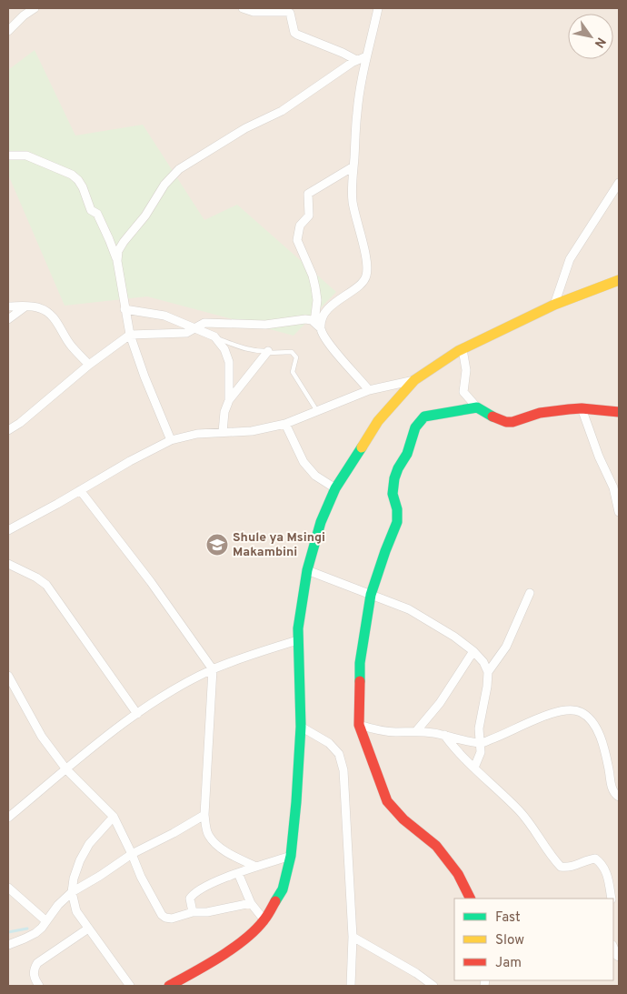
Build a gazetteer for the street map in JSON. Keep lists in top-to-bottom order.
{
  "places": {
    "school or university": ["Shule ya Msingi Makambini"]
  },
  "legend": ["Fast", "Slow", "Jam"],
  "north": "bottom right"
}
